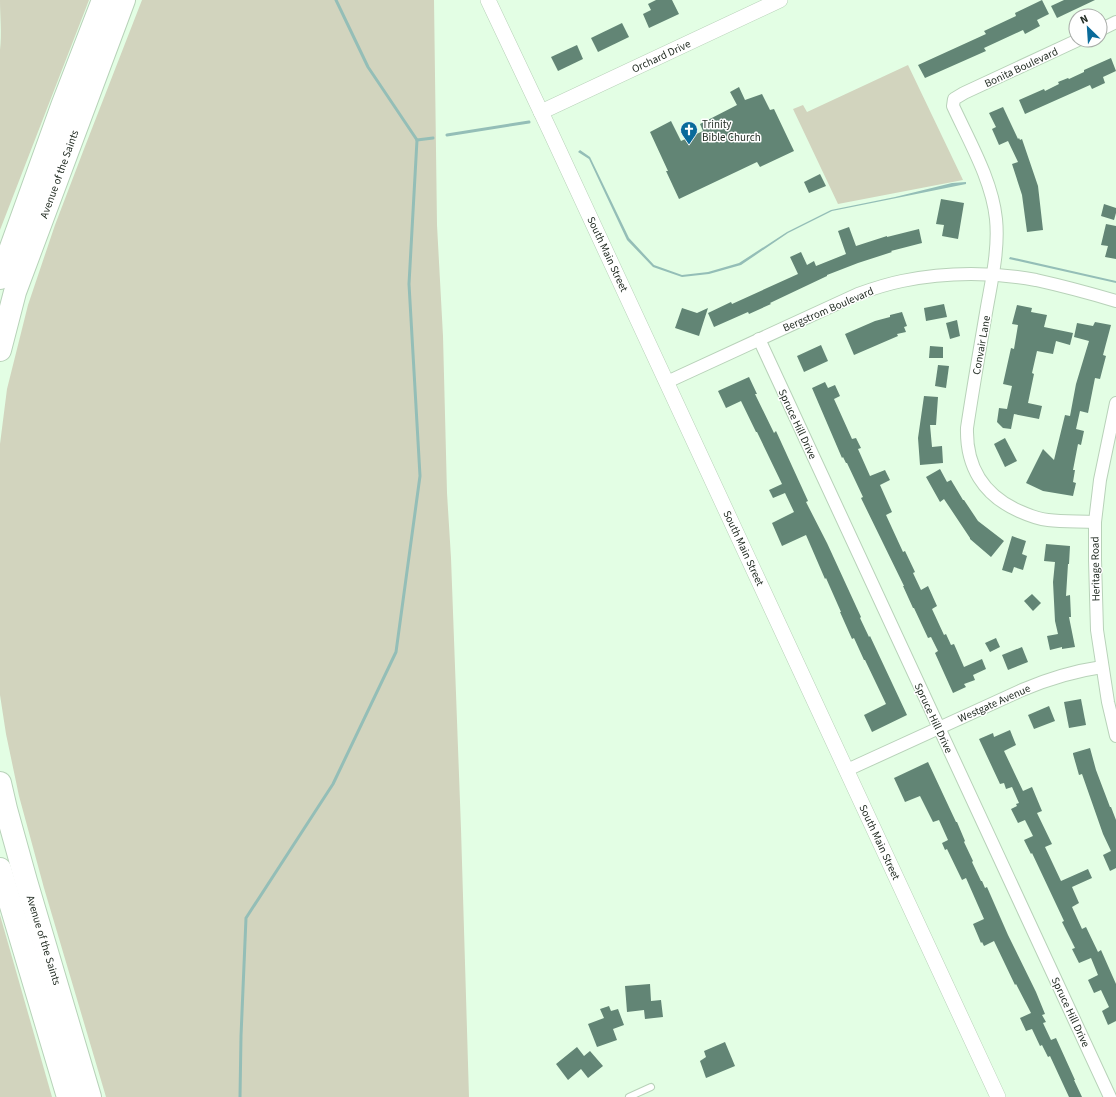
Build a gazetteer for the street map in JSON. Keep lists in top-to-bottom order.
{
  "streets": {
    "highway": ["Avenue of the Saints"],
    "street": [
      "Orchard Drive",
      "Bonita Boulevard",
      "South Main Street",
      "Bergstrom Boulevard",
      "Convair Lane",
      "Spruce Hill Drive",
      "Heritage Road",
      "Westgate Avenue"
    ]
  },
  "crossings": [
    ["Orchard Drive", "South Main Street"],
    ["Bonita Boulevard", "Convair Lane"],
    ["South Main Street", "Bergstrom Boulevard"],
    ["South Main Street", "Westgate Avenue"],
    ["Bergstrom Boulevard", "Convair Lane"],
    ["Bergstrom Boulevard", "Spruce Hill Drive"],
    ["Convair Lane", "Heritage Road"],
    ["Spruce Hill Drive", "Westgate Avenue"],
    ["Heritage Road", "Westgate Avenue"]
  ],
  "places": {
    "church": ["Trinity Bible Church"]
  },
  "north": "top left"
}
